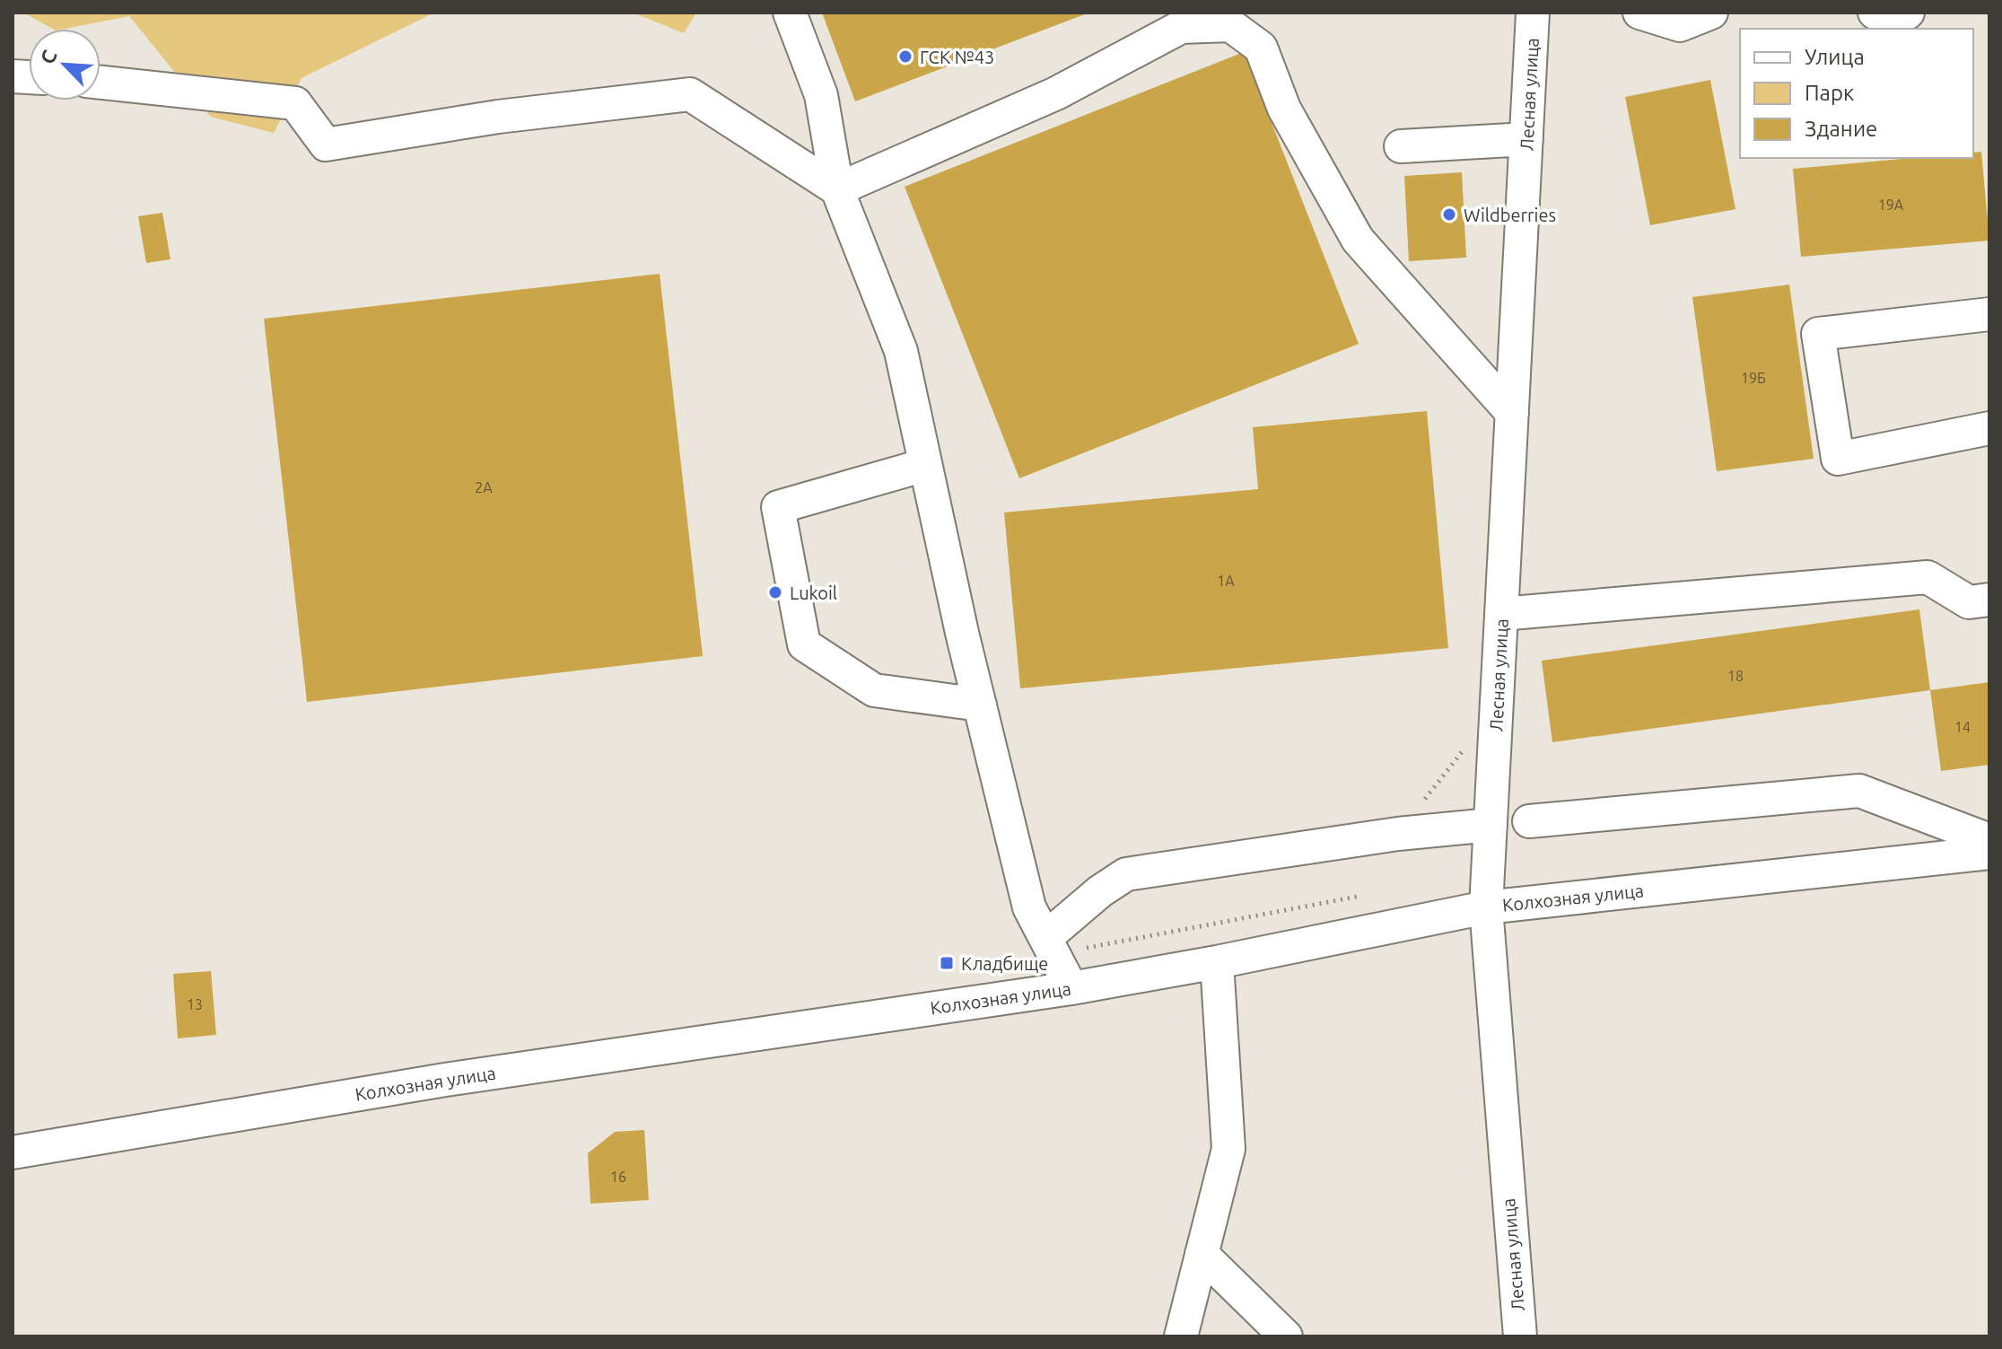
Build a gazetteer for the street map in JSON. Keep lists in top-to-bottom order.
{
  "streets": {
    "street": ["Лесная улица", "Колхозная улица"]
  },
  "crossings": [
    ["Лесная улица", "Колхозная улица"]
  ],
  "places": {
    "other": ["ГСК №43", "Wildberries", "Lukoil"],
    "transit": ["Кладбище"]
  },
  "house_numbers": [
    "19А",
    "19Б",
    "2А",
    "1А",
    "18",
    "14",
    "13",
    "16"
  ],
  "legend": ["Улица", "Парк", "Здание"],
  "north": "top left"
}
